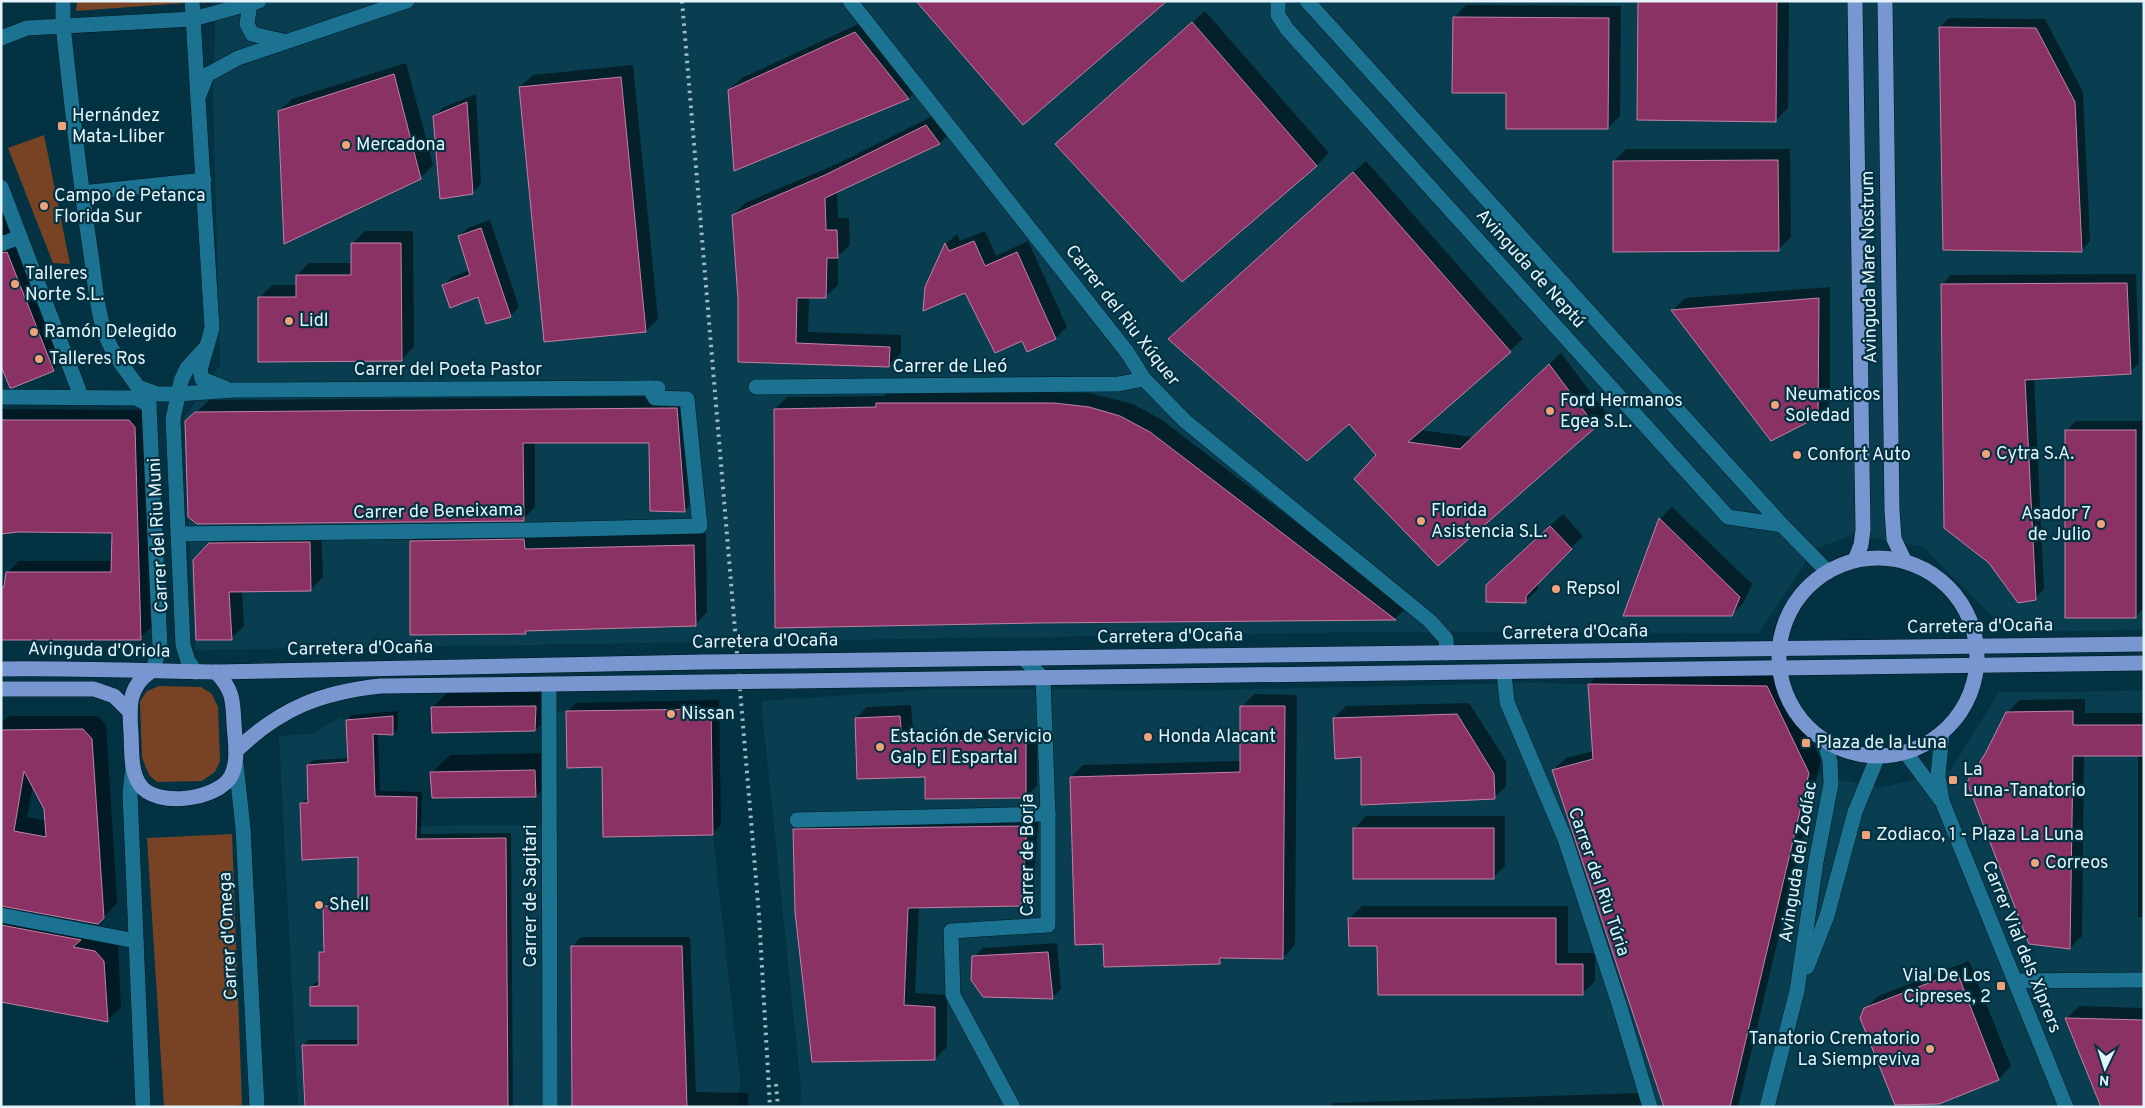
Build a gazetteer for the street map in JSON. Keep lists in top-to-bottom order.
{
  "streets": {
    "main road": [
      "Avinguda Mare Nostrum",
      "Carretera d'Ocaña",
      "Avinguda d'Oriola",
      "Carrer d'Omega"
    ],
    "street": [
      "Avinguda de Neptú",
      "Carrer del Riu Xúquer",
      "Carrer de Lleó",
      "Carrer del Poeta Pastor",
      "Carrer de Beneixama",
      "Carrer del Riu Muni",
      "Carrer de Borja",
      "Avinguda del Zodíac",
      "Carrer del Riu Túria",
      "Carrer de Sagitari",
      "Carrer Vial dels Xiprers"
    ]
  },
  "crossings": [
    ["Carrer del Riu Xúquer", "Carrer de Lleó"],
    ["Carrer del Riu Xúquer", "Carretera d'Ocaña"],
    ["Carrer del Poeta Pastor", "Carrer de Beneixama"],
    ["Carrer del Poeta Pastor", "Carrer del Riu Muni"],
    ["Carrer de Beneixama", "Carrer del Riu Muni"],
    ["Carrer del Riu Muni", "Carretera d'Ocaña"],
    ["Carrer del Riu Muni", "Avinguda d'Oriola"],
    ["Carrer del Riu Muni", "Carrer d'Omega"],
    ["Carretera d'Ocaña", "Avinguda d'Oriola"],
    ["Carretera d'Ocaña", "Carrer d'Omega"],
    ["Avinguda d'Oriola", "Carrer d'Omega"]
  ],
  "places": {
    "transit": [
      "Hernández Mata-Lliber",
      "Plaza de la Luna",
      "La Luna-Tanatorio",
      "Zodiaco, 1 - Plaza La Luna",
      "Vial De Los Cipreses, 2"
    ],
    "other": [
      "Mercadona",
      "Campo de Petanca Florida Sur",
      "Talleres Norte S.L.",
      "Lidl",
      "Ramón Delegido",
      "Talleres Ros",
      "Neumaticos Soledad",
      "Ford Hermanos Egea S.L.",
      "Cytra S.A.",
      "Confort Auto",
      "Florida Asistencia S.L.",
      "Asador 7 de Julio",
      "Repsol",
      "Nissan",
      "Honda Alacant",
      "Estación de Servicio Galp El Espartal",
      "Correos",
      "Shell",
      "Tanatorio Crematorio La Siempreviva"
    ]
  },
  "north": "bottom"
}
